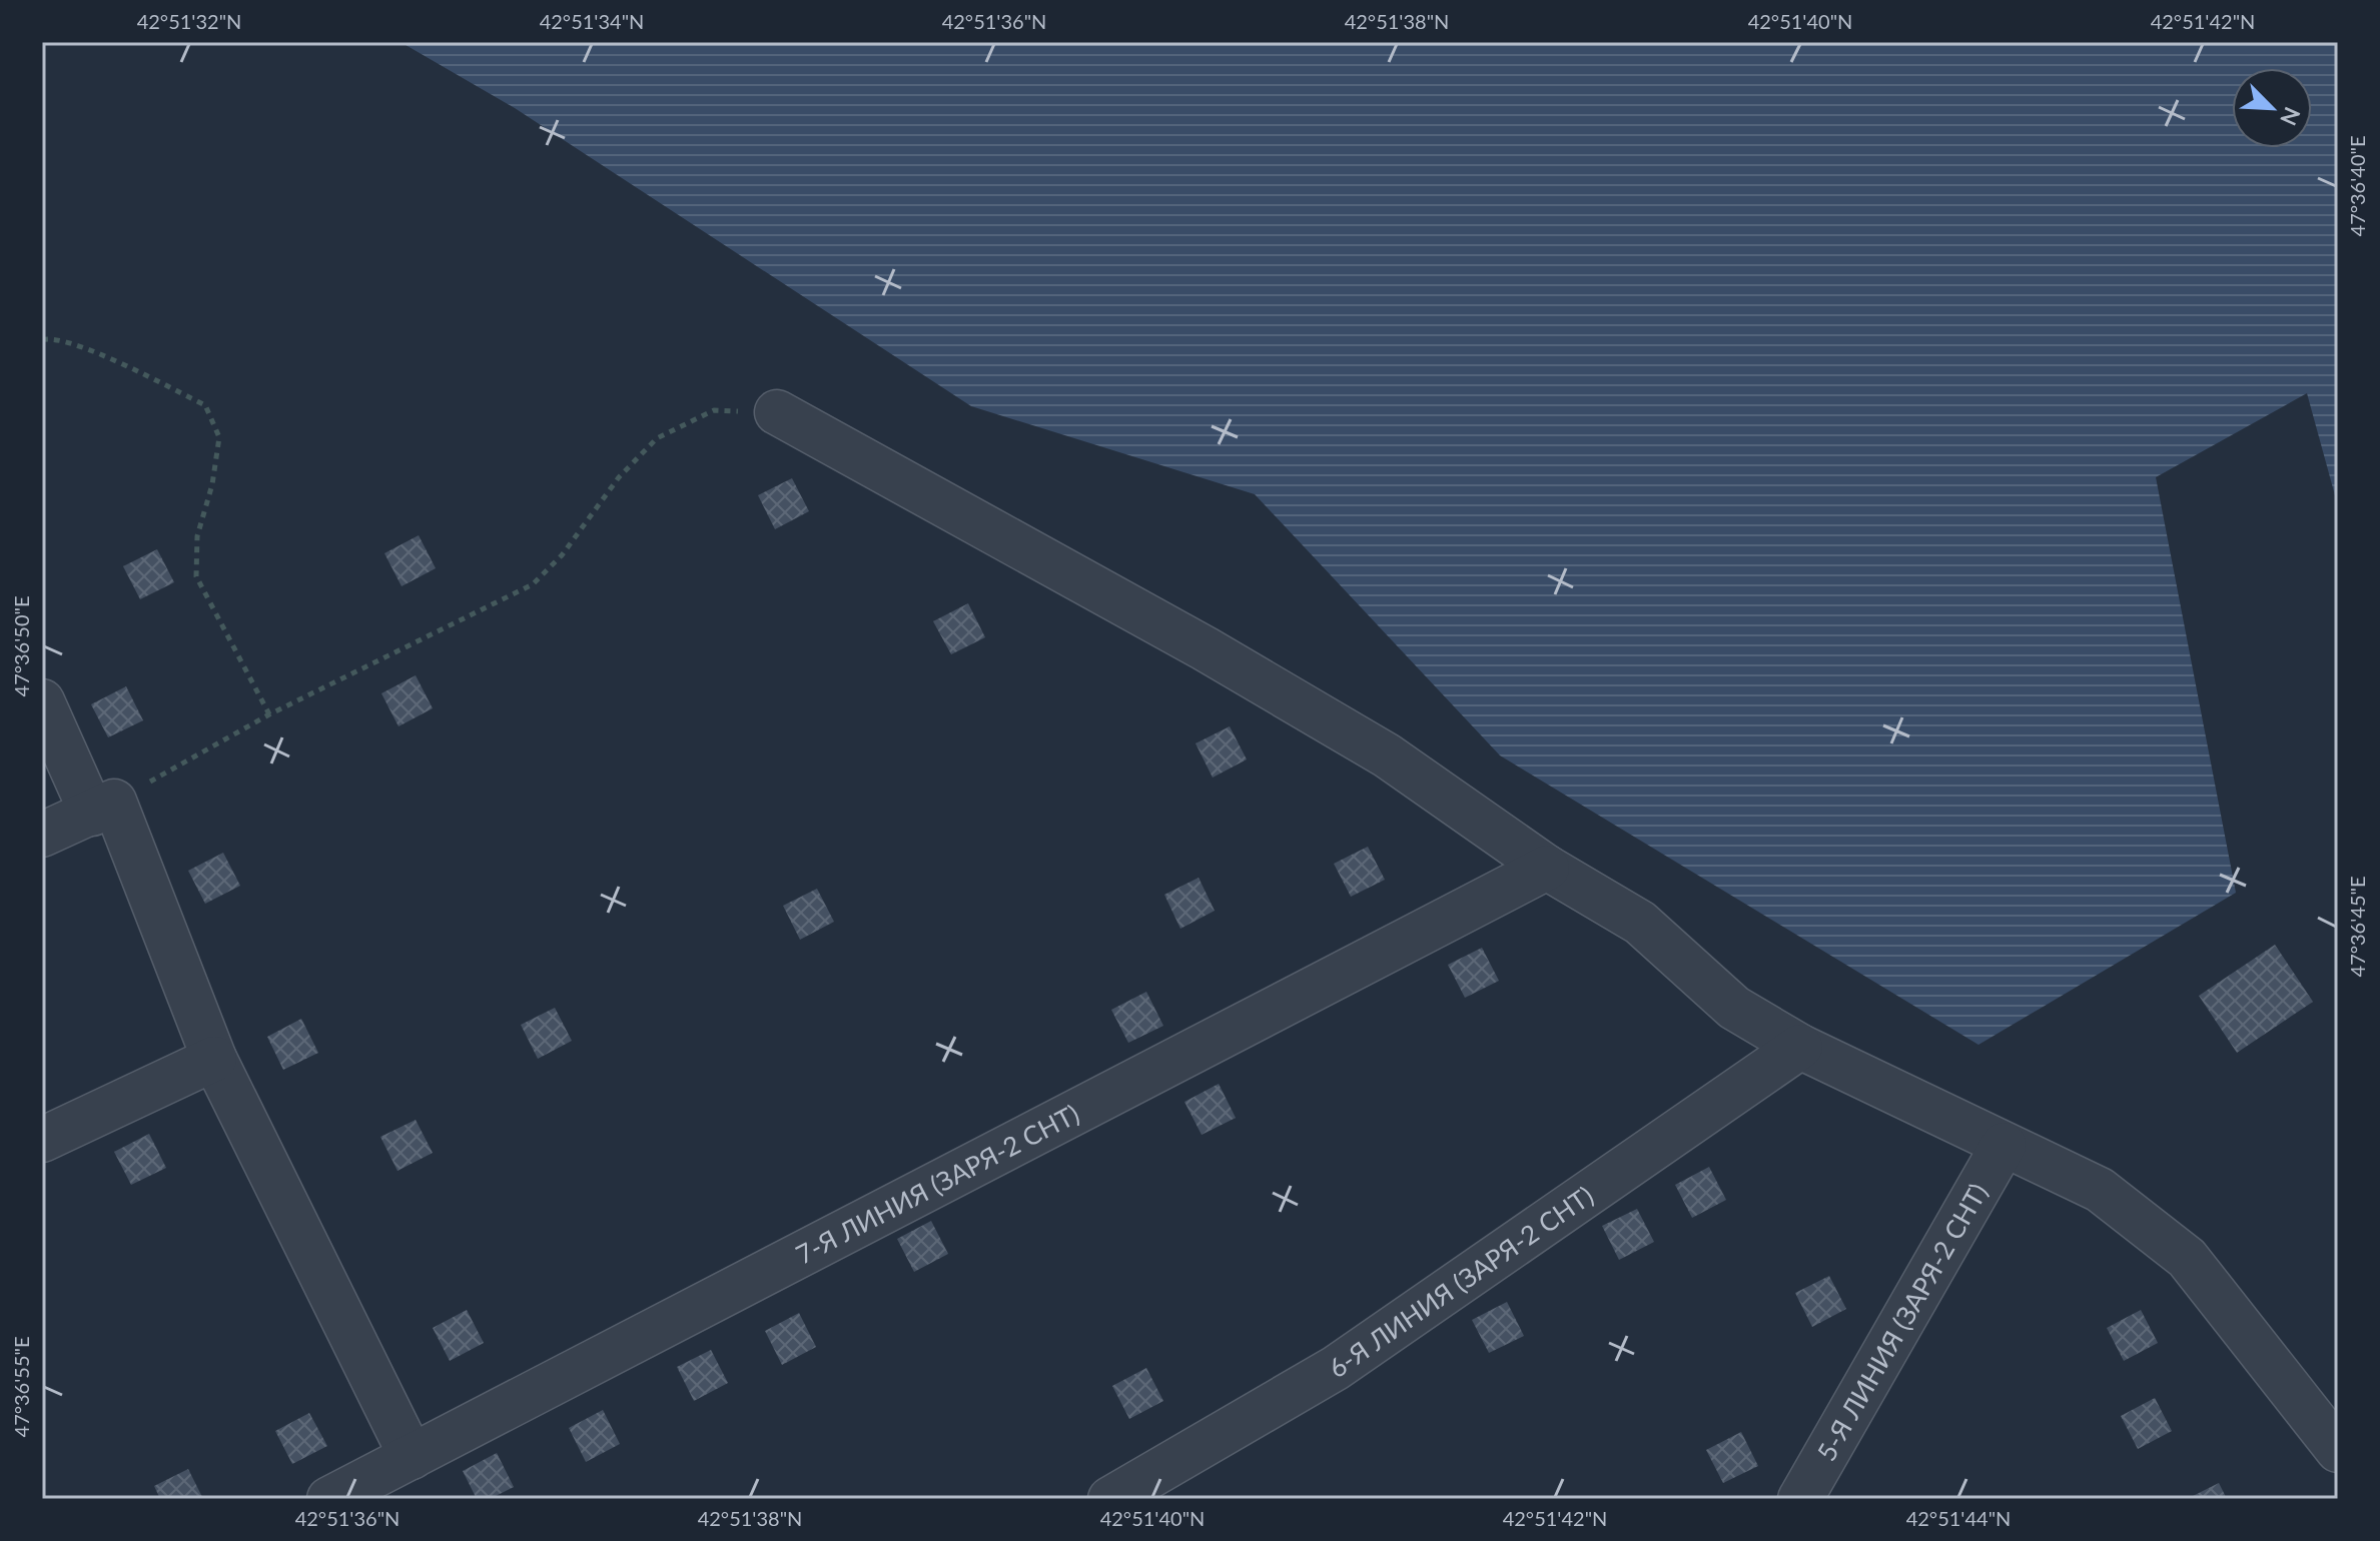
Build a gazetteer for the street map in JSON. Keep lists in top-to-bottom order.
{
  "streets": {
    "street": ["7-Я ЛИНИЯ (ЗАРЯ-2 СНТ)", "6-Я ЛИНИЯ (ЗАРЯ-2 СНТ)", "5-Я ЛИНИЯ (ЗАРЯ-2 СНТ)"]
  },
  "north": "bottom right",
  "coordinates": [
    "42°51'32\"N",
    "42°51'34\"N",
    "42°51'36\"N",
    "42°51'38\"N",
    "42°51'40\"N",
    "42°51'42\"N",
    "47°36'40\"E",
    "47°36'50\"E",
    "47°36'45\"E",
    "47°36'55\"E",
    "42°51'44\"N"
  ]
}
